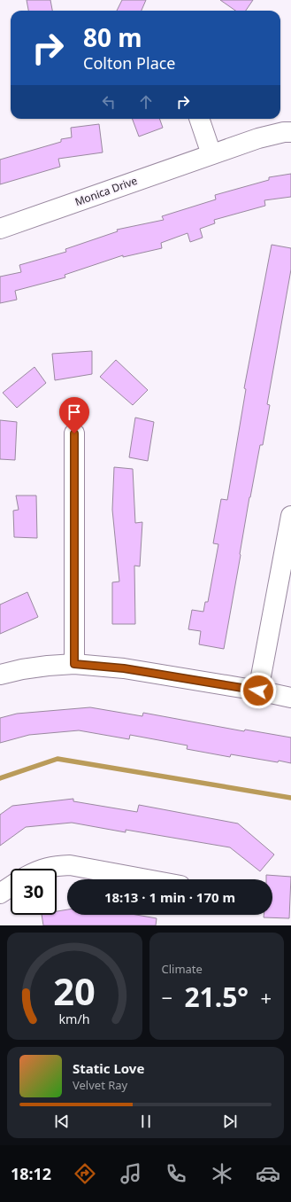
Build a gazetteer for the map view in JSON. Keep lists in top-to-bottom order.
{
  "streets": {
    "street": ["Monica Drive"]
  },
  "page": {
    "turn": ["80 m", "Colton Place"],
    "limit": "30",
    "trip": "18:13 · 1 min · 170 m",
    "tile": "Climate",
    "heat": ["−", "21.5°", "+"],
    "song": ["Static Love", "Velvet Ray"],
    "tabs": "18:12",
    "gauge": ["20", "km/h"]
  }
}
